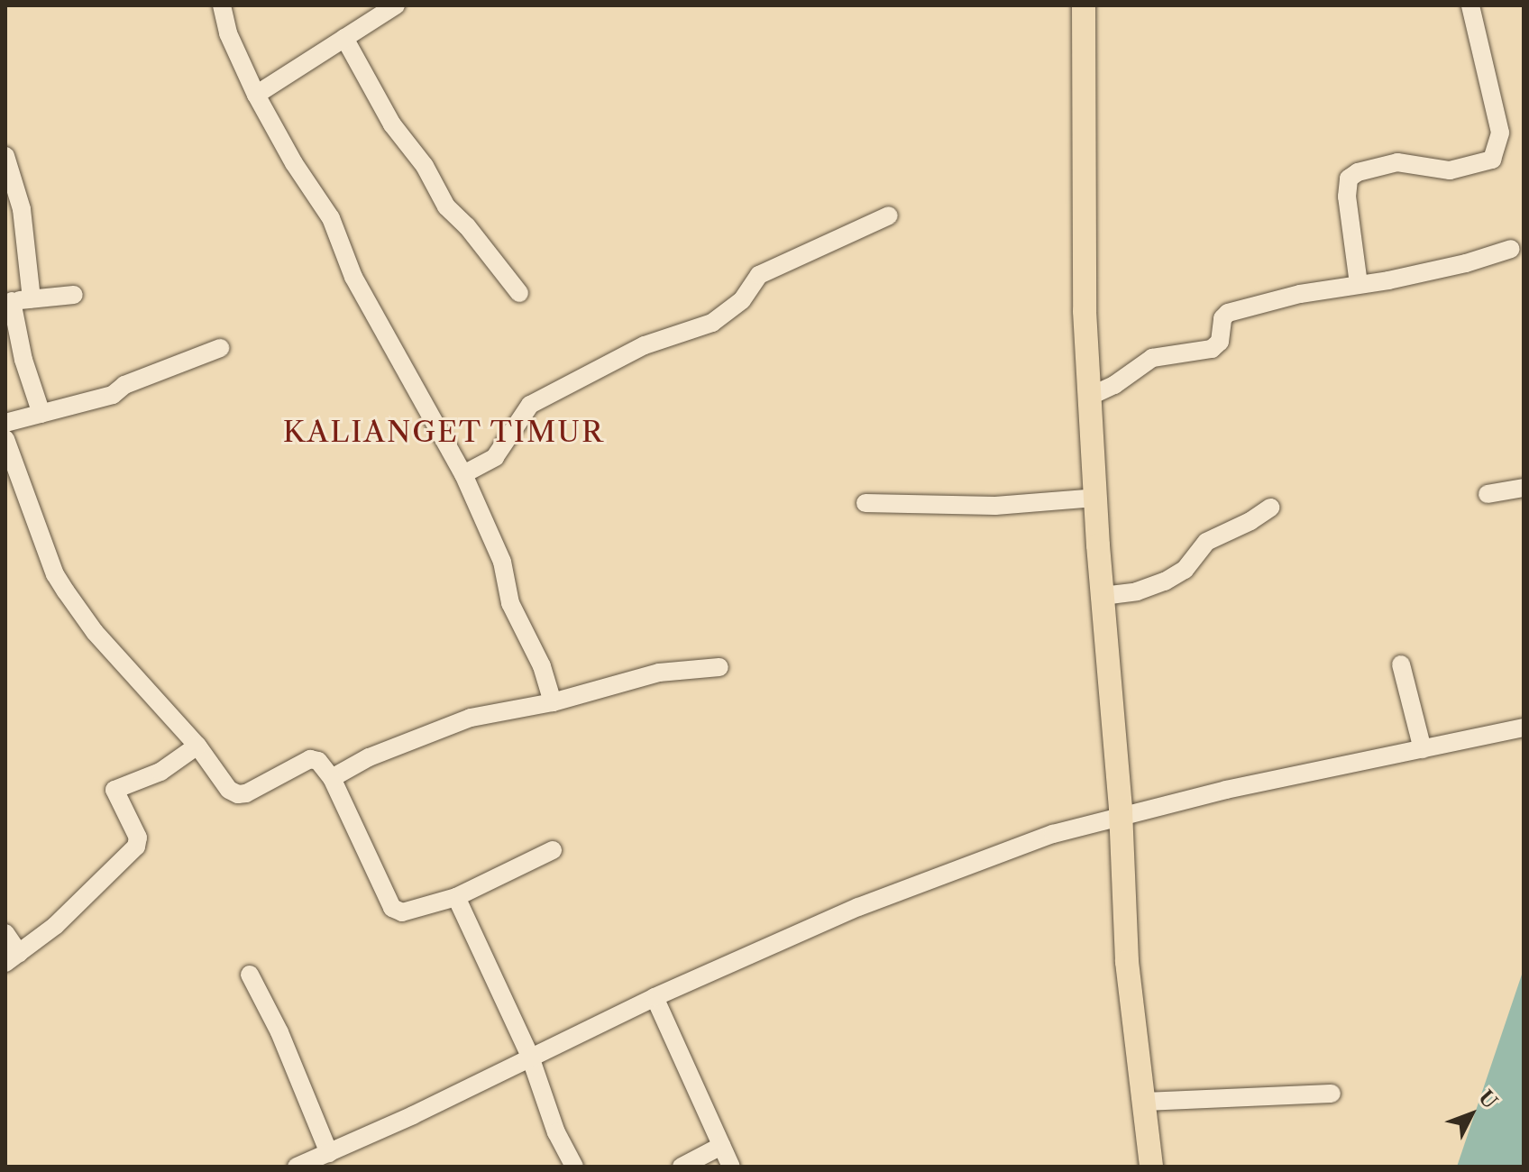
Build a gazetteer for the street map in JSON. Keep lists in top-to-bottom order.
{
  "districts": ["KALIANGET TIMUR"],
  "north": "top right"
}
